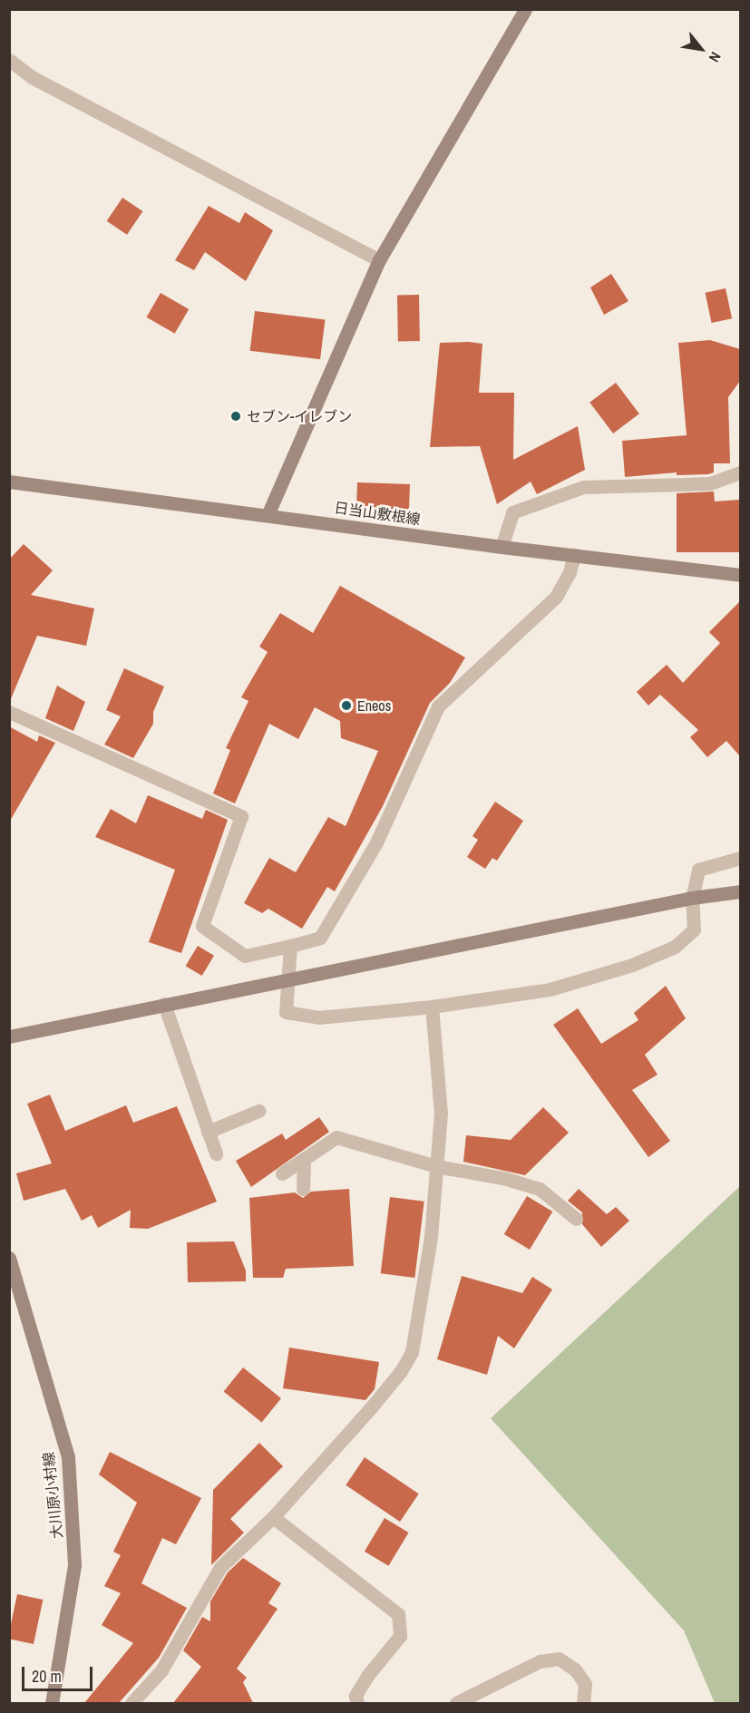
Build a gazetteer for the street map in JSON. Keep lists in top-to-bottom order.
{
  "streets": {
    "street": ["日当山敷根線", "大川原小村線"]
  },
  "places": ["セブン-イレブン", "Eneos"],
  "scale_bar": "20 m",
  "north": "bottom right"
}
